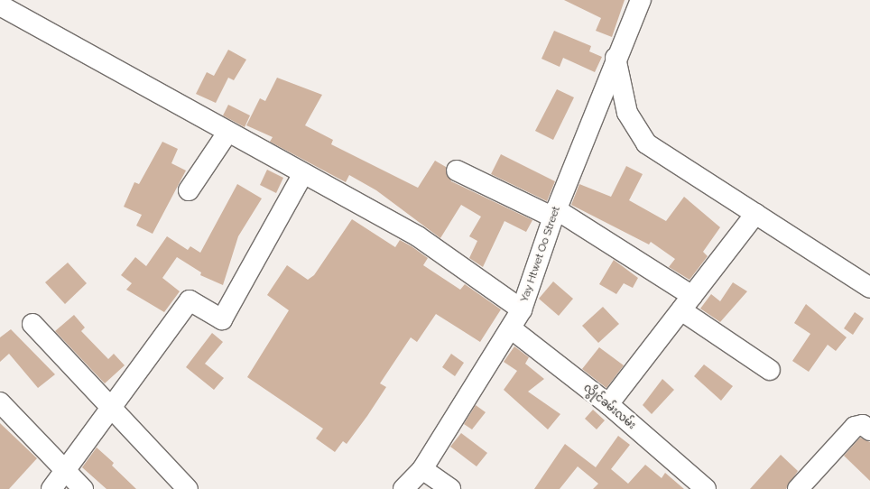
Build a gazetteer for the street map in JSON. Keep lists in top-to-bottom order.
{
  "streets": {
    "street": ["Yay Htwet Oo Street", "လွိုင်ခမ်းလမ်း"]
  },
  "crossings": [
    ["Yay Htwet Oo Street", "လွိုင်ခမ်းလမ်း"]
  ]
}
